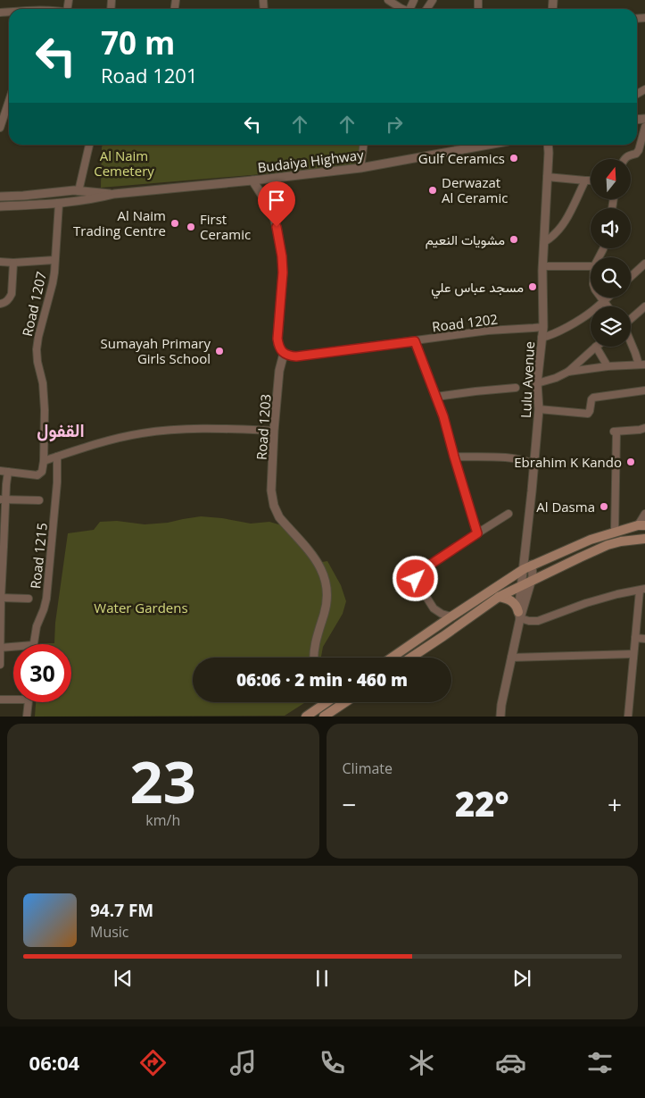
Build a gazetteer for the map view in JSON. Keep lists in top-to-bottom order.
{
  "streets": {
    "street": [
      "Budaiya Highway",
      "Road 1207",
      "Road 1202",
      "Lulu Avenue",
      "Road 1203",
      "Road 1215"
    ]
  },
  "crossings": [
    ["Budaiya Highway", "Road 1207"],
    ["Budaiya Highway", "Road 1203"],
    ["Road 1202", "Lulu Avenue"],
    ["Road 1202", "Road 1203"]
  ],
  "districts": ["القفول"],
  "parks": ["Al Naim Cemetery", "Water Gardens"],
  "places": [
    "Gulf Ceramics",
    "Derwazat Al Ceramic",
    "Al Naim Trading Centre",
    "First Ceramic",
    "مشويات النعيم",
    "مسجد عباس علي",
    "Sumayah Primary Girls School",
    "Ebrahim K Kando",
    "Al Dasma"
  ],
  "north": "top",
  "page": {
    "turn": ["70 m", "Road 1201"],
    "limit": "30",
    "trip": "06:06 · 2 min · 460 m",
    "tile": [
      ["23", "km/h"],
      "Climate"
    ],
    "heat": ["−", "22°", "+"],
    "song": ["94.7 FM", "Music"],
    "tabs": "06:04"
  }
}
